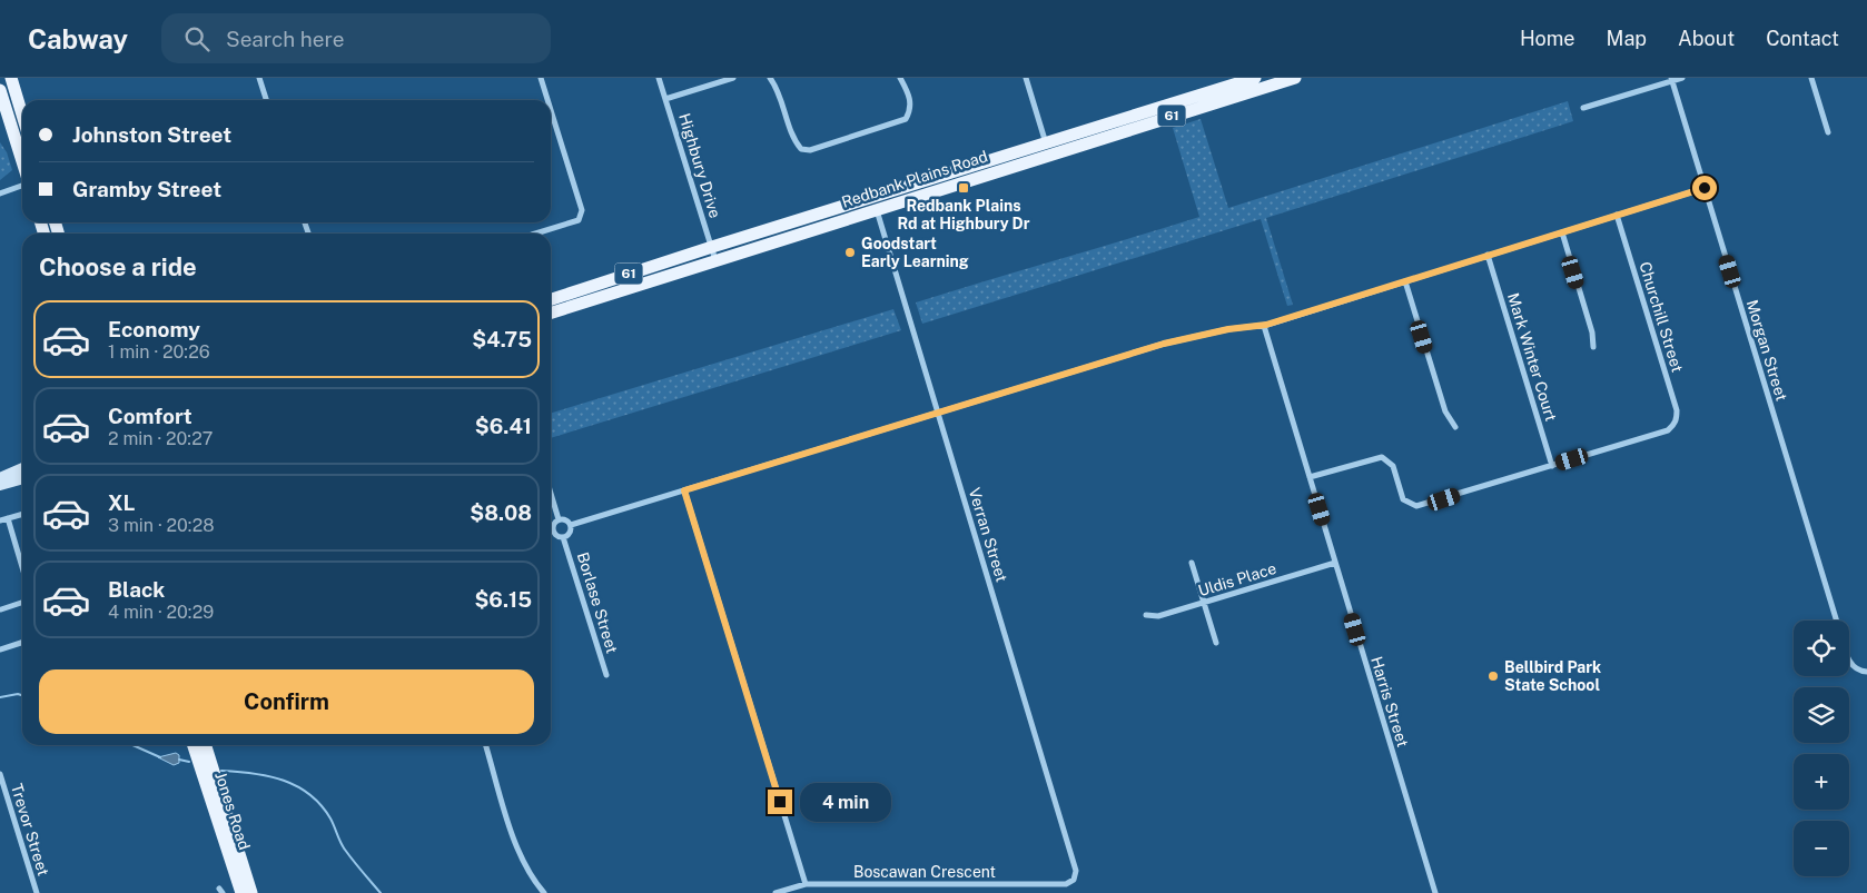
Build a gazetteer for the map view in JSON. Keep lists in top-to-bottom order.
{
  "streets": {
    "main road": ["61", "Redbank Plains Road", "Jones Road"],
    "street": [
      "Highbury Drive",
      "Churchill Street",
      "Morgan Street",
      "Mark Winter Court",
      "Verran Street",
      "Uldis Place",
      "Borlase Street",
      "Harris Street",
      "Trevor Street",
      "Boscawan Crescent"
    ]
  },
  "crossings": [
    ["Highbury Drive", "Redbank Plains Road"],
    ["Redbank Plains Road", "Verran Street"],
    ["Churchill Street", "Mark Winter Court"],
    ["Verran Street", "Boscawan Crescent"],
    ["Uldis Place", "Harris Street"]
  ],
  "places": {
    "transit": ["Redbank Plains Rd at Highbury Dr"],
    "other": ["Goodstart Early Learning", "Bellbird Park State School"]
  },
  "page": {
    "header": "Cabway",
    "search": "Search here",
    "nav": [
      "Home",
      "Map",
      "About",
      "Contact"
    ],
    "banner": ["Johnston Street", "Gramby Street"],
    "heading": "Choose a ride",
    "list": [
      {
        "name": "Economy",
        "note": "1 min · 20:26",
        "value": "$4.75"
      },
      {
        "name": "Comfort",
        "note": "2 min · 20:27",
        "value": "$6.41"
      },
      {
        "name": "XL",
        "note": "3 min · 20:28",
        "value": "$8.08"
      },
      {
        "name": "Black",
        "note": "4 min · 20:29",
        "value": "$6.15"
      }
    ],
    "map_buttons": ["+", "−"],
    "buttons": "Confirm",
    "bubble": "4 min"
  }
}
